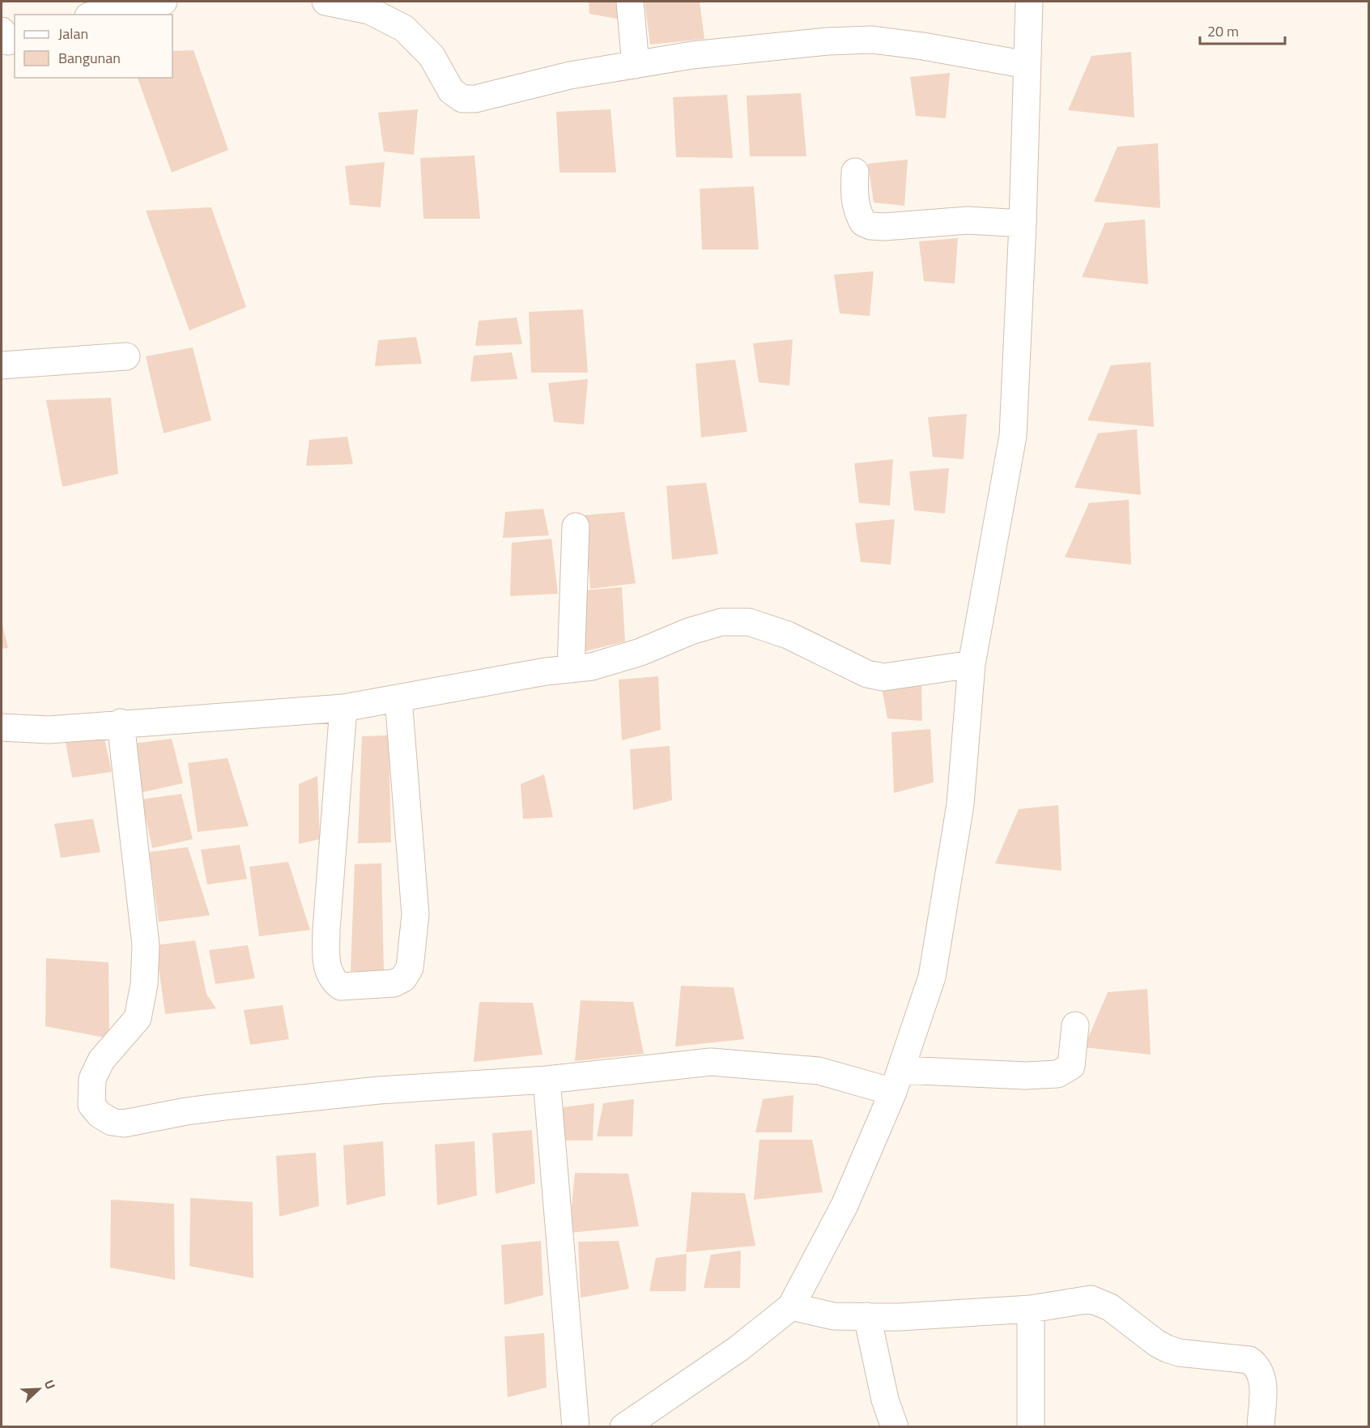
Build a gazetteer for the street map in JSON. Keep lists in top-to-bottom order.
{
  "legend": ["Jalan", "Bangunan"],
  "scale_bar": "20 m",
  "north": "top right"
}
